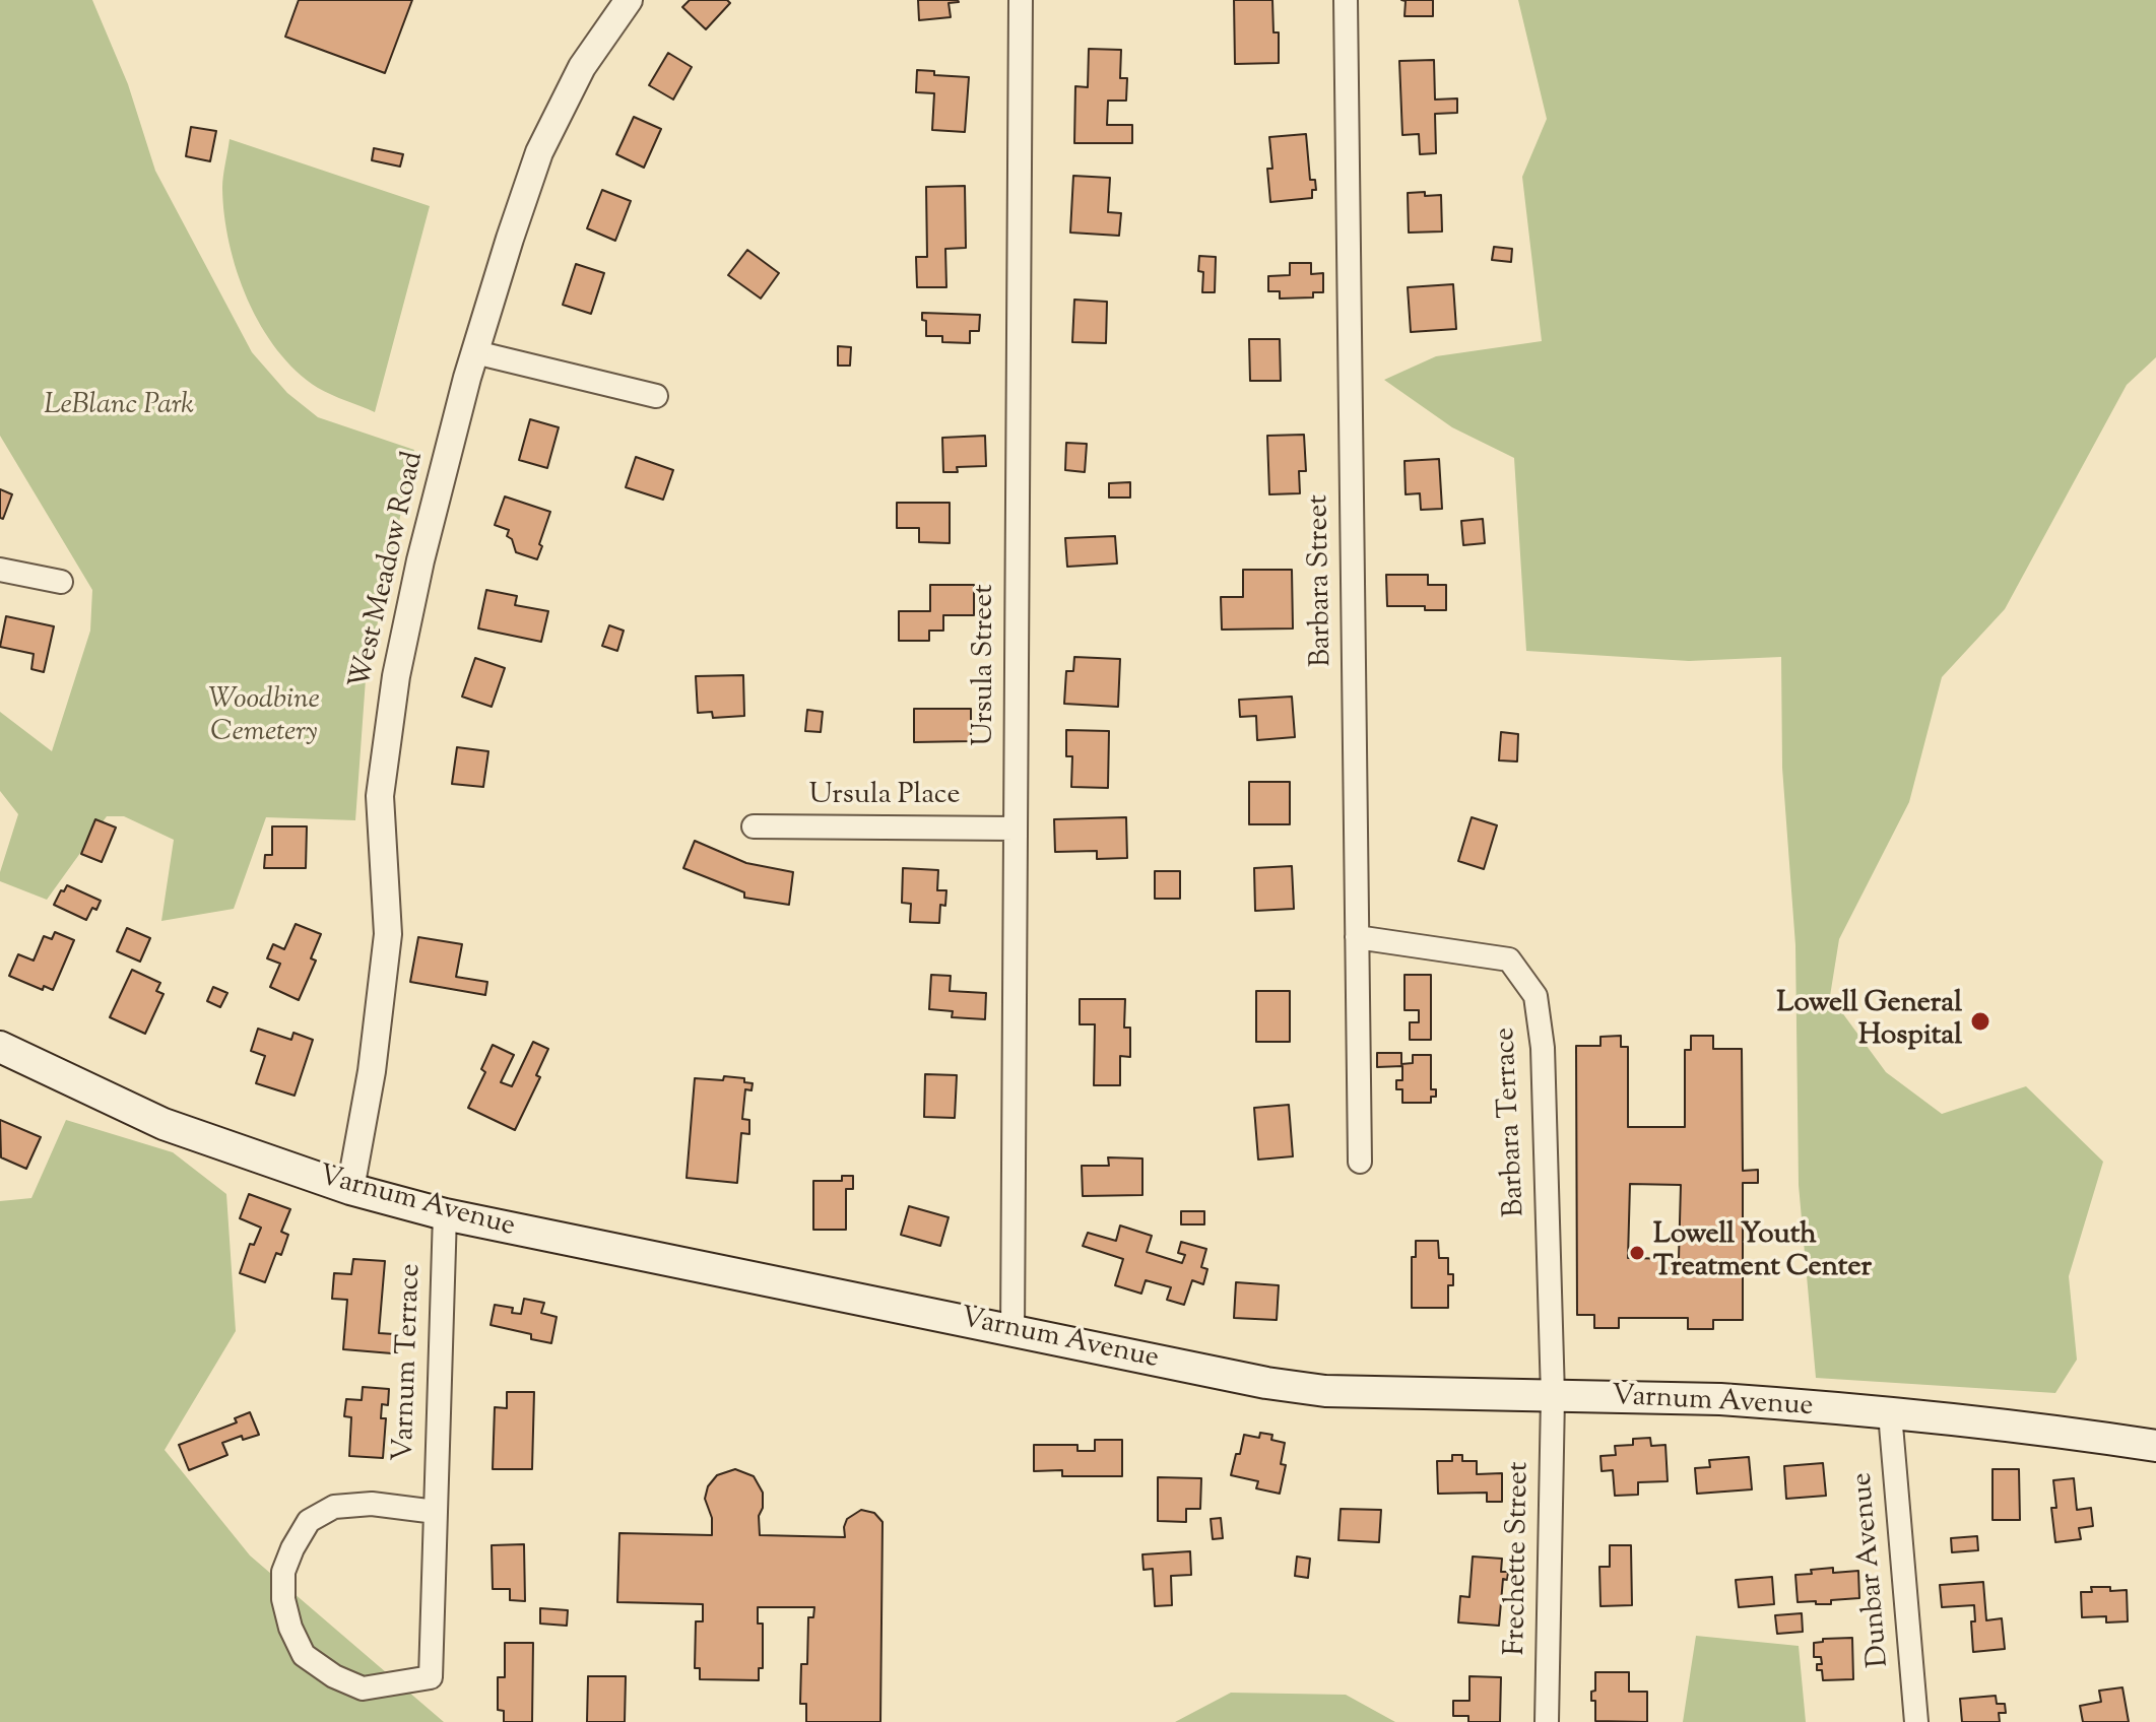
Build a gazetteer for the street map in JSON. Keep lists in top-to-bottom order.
{
  "streets": {
    "main road": ["Varnum Avenue"],
    "street": [
      "West Meadow Road",
      "Barbara Street",
      "Ursula Street",
      "Ursula Place",
      "Barbara Terrace",
      "Varnum Terrace",
      "Frechette Street",
      "Dunbar Avenue"
    ]
  },
  "crossings": [
    ["West Meadow Road", "Varnum Avenue"],
    ["Barbara Street", "Barbara Terrace"],
    ["Ursula Street", "Ursula Place"],
    ["Ursula Street", "Varnum Avenue"],
    ["Barbara Terrace", "Varnum Avenue"],
    ["Barbara Terrace", "Frechette Street"],
    ["Varnum Avenue", "Varnum Terrace"],
    ["Varnum Avenue", "Frechette Street"],
    ["Varnum Avenue", "Dunbar Avenue"]
  ],
  "parks": ["LeBlanc Park", "Woodbine Cemetery"],
  "places": ["Lowell General Hospital", "Lowell Youth Treatment Center"]
}
